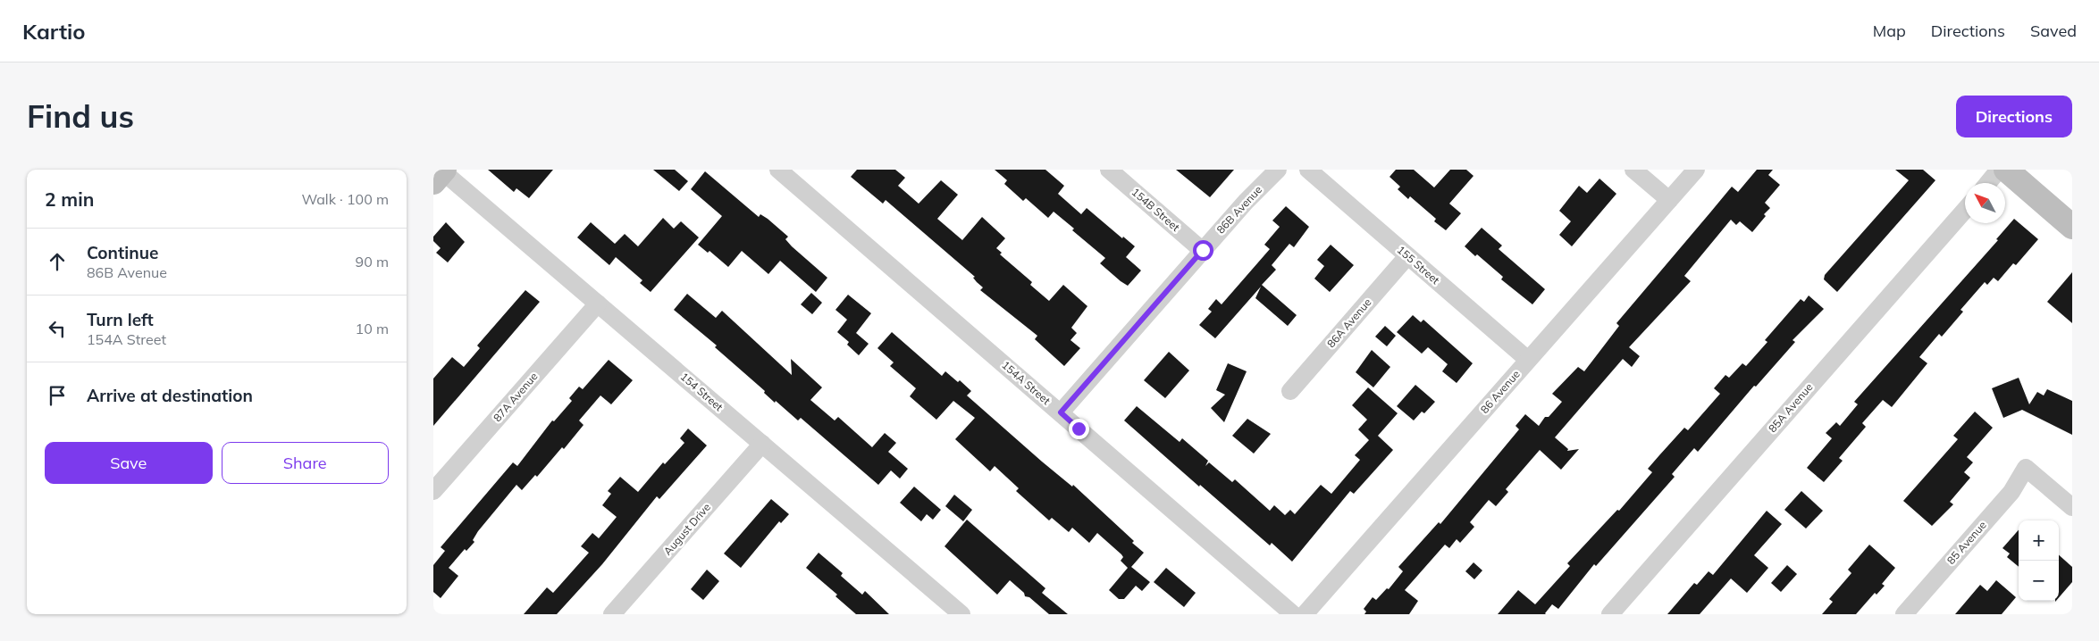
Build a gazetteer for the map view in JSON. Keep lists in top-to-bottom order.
{
  "streets": {
    "street": [
      "154B Street",
      "86B Avenue",
      "155 Street",
      "86A Avenue",
      "154A Street",
      "154 Street",
      "86 Avenue",
      "87A Avenue",
      "85A Avenue",
      "August Drive",
      "85 Avenue"
    ]
  },
  "crossings": [
    ["154B Street", "86B Avenue"],
    ["86B Avenue", "154A Street"],
    ["155 Street", "86A Avenue"],
    ["155 Street", "86 Avenue"],
    ["154 Street", "87A Avenue"],
    ["154 Street", "August Drive"]
  ],
  "north": "top left",
  "page": {
    "header": "Kartio",
    "nav": ["Map", "Directions", "Saved"],
    "buttons": [
      "Directions",
      ["Save", "Share"]
    ],
    "title": "Find us",
    "heading": ["2 min", "Walk · 100 m"],
    "list": [
      ["Continue", "86B Avenue", "90 m"],
      ["Turn left", "154A Street", "10 m"],
      "Arrive at destination"
    ],
    "map_buttons": ["+", "−"]
  }
}
